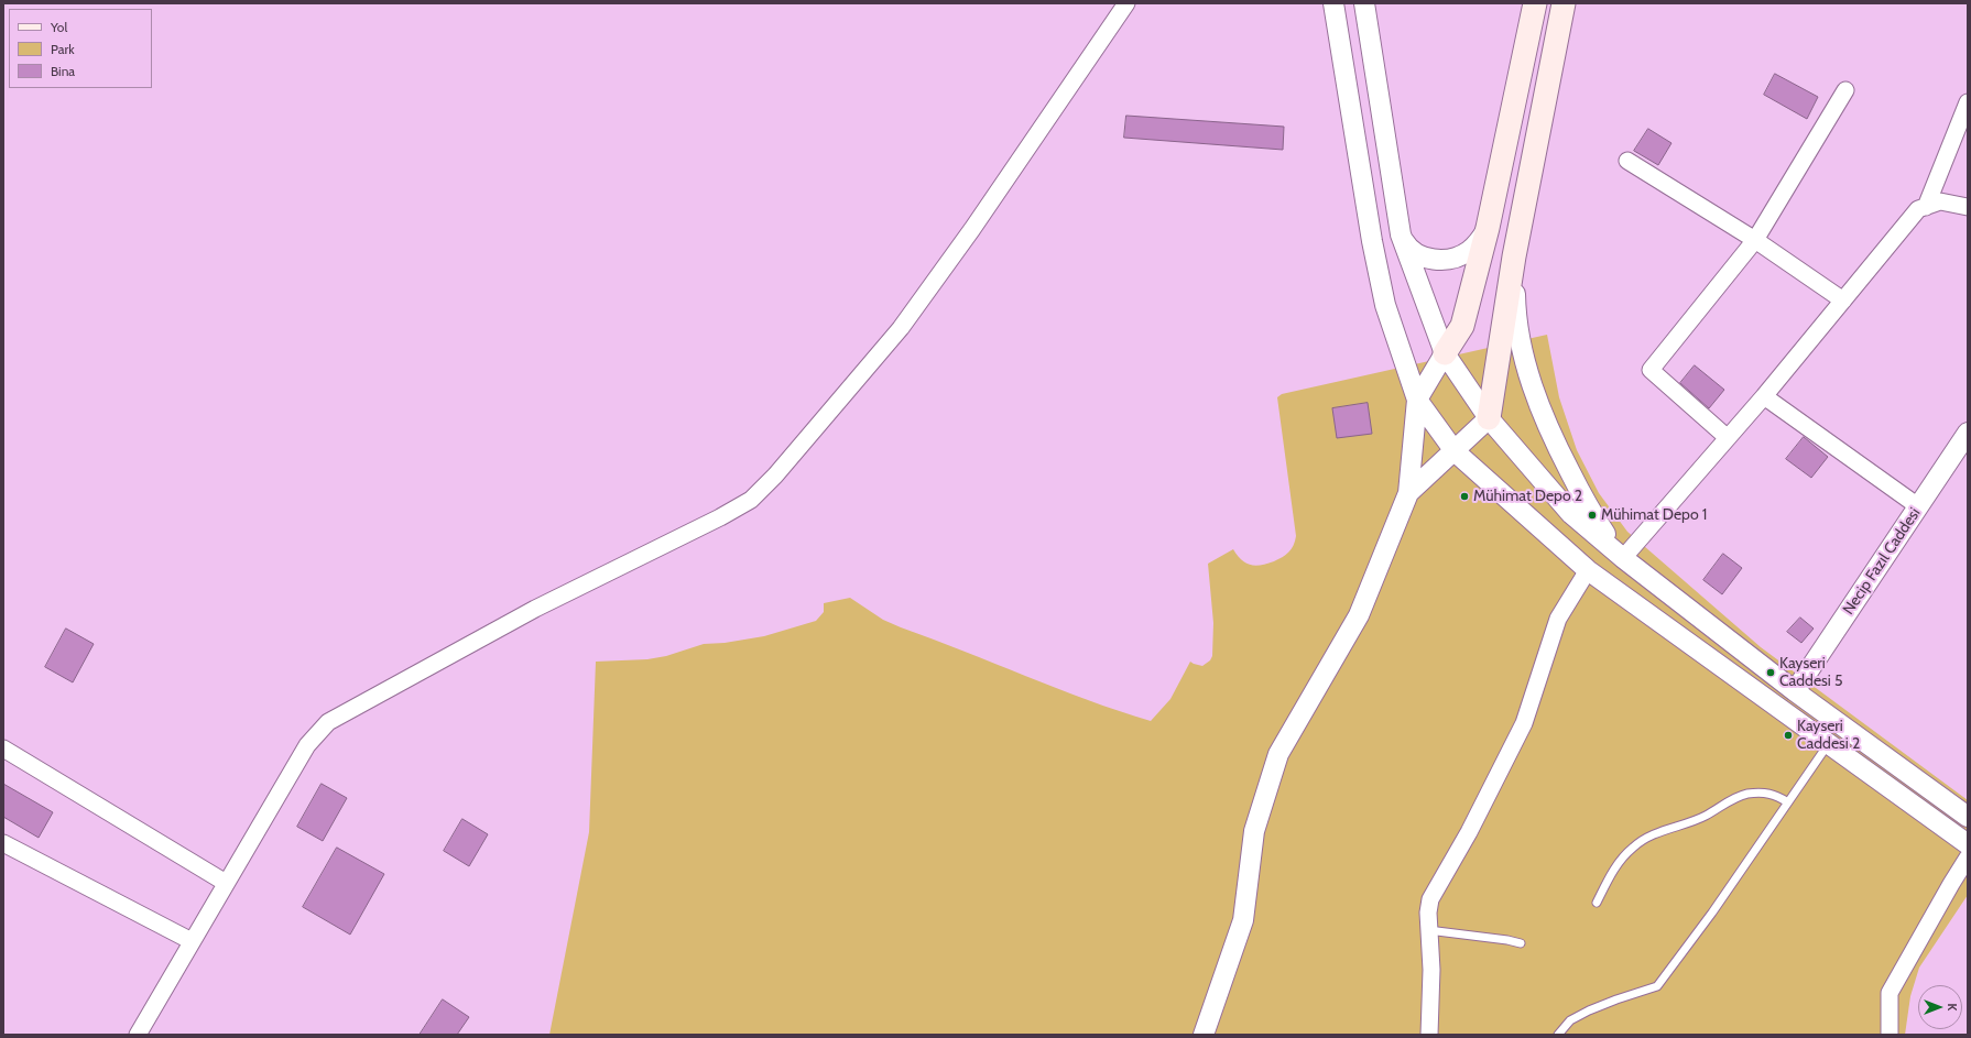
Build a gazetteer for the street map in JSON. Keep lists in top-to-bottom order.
{
  "streets": {
    "street": ["Necip Fazıl Caddesi"]
  },
  "places": [
    "Mühimat Depo 2",
    "Mühimat Depo 1",
    "Kayseri Caddesi 5",
    "Kayseri Caddesi 2"
  ],
  "legend": ["Yol", "Park", "Bina"],
  "north": "right"
}
